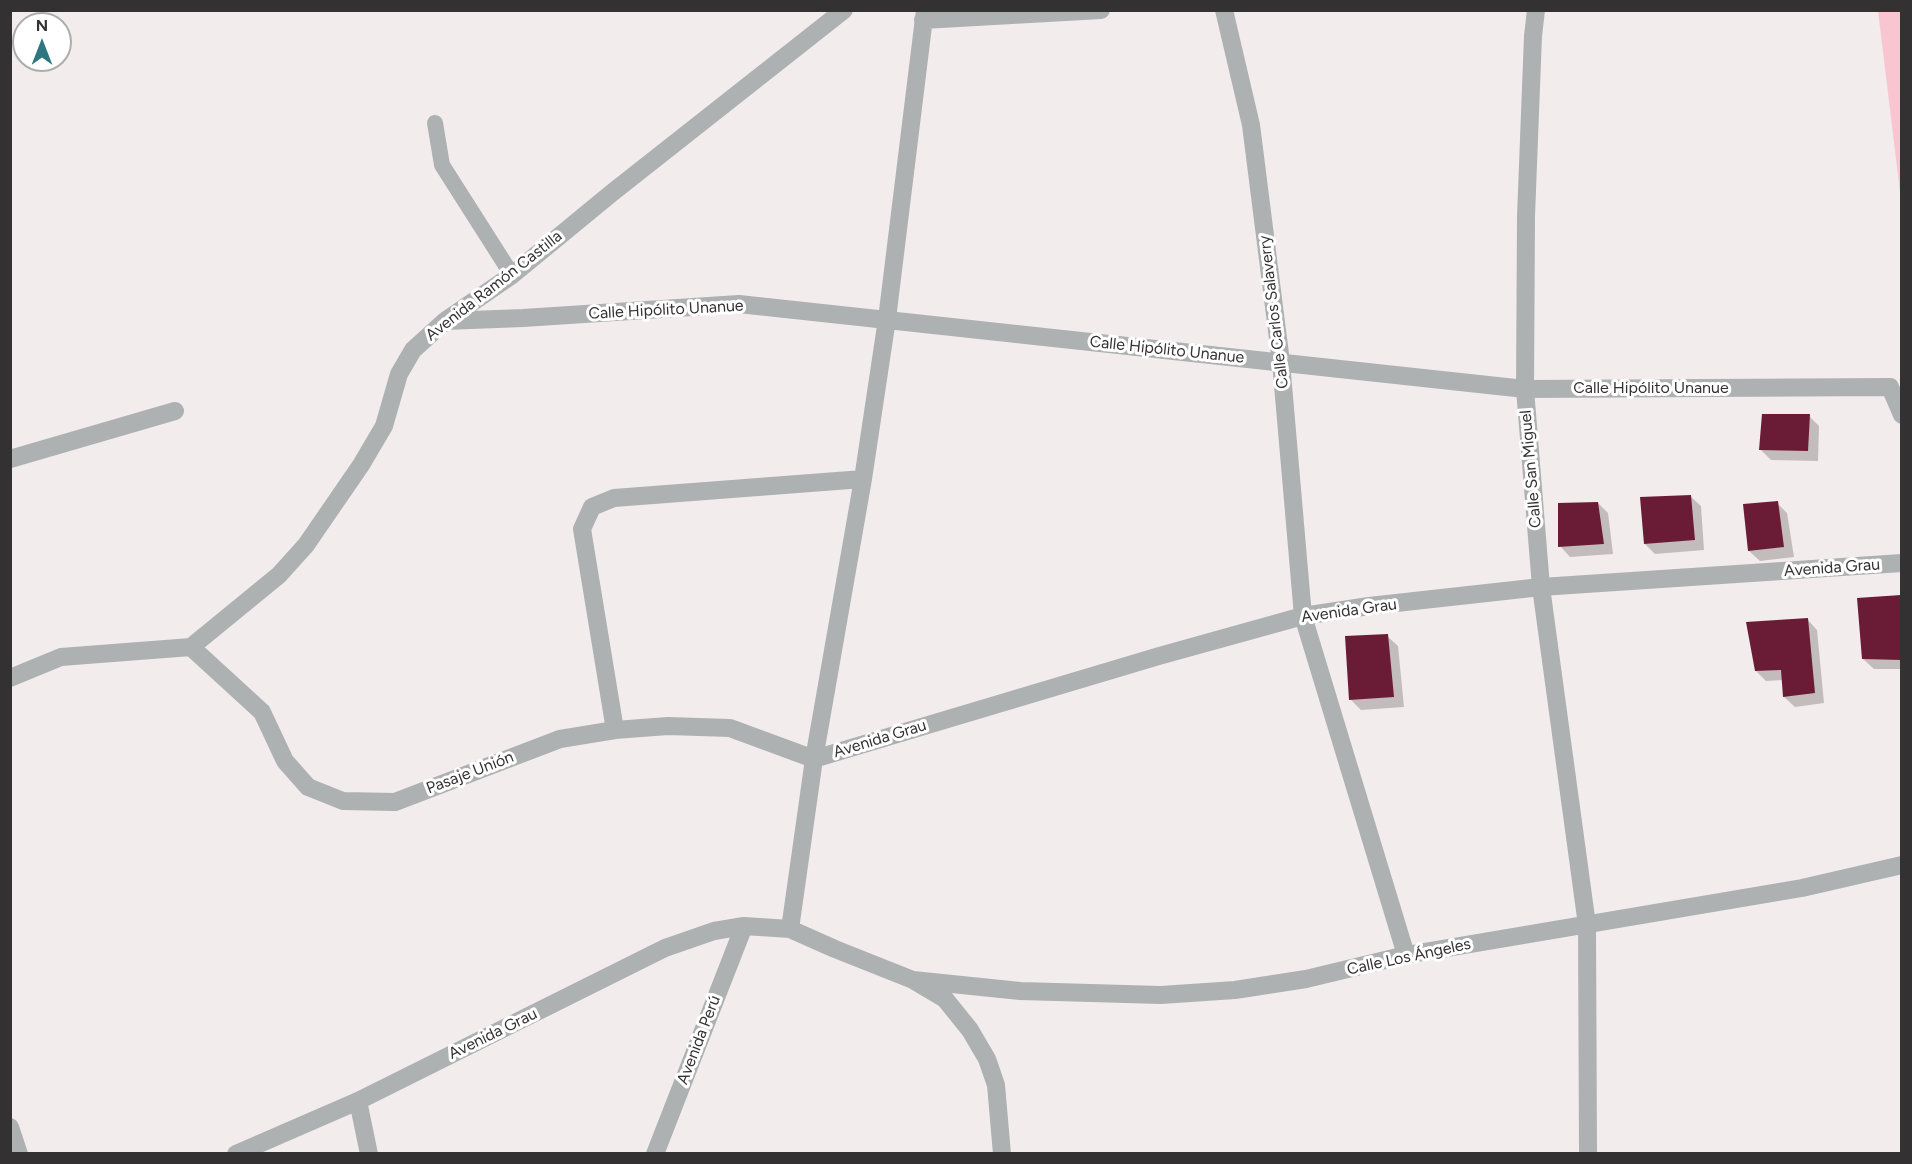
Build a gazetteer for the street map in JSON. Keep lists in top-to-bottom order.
{
  "streets": {
    "street": [
      "Avenida Ramón Castilla",
      "Calle Hipólito Unanue",
      "Calle Carlos Salaverry",
      "Calle San Miguel",
      "Avenida Grau",
      "Pasaje Unión",
      "Calle Los Ángeles",
      "Avenida Perú"
    ]
  },
  "crossings": [
    ["Avenida Ramón Castilla", "Calle Hipólito Unanue"],
    ["Avenida Ramón Castilla", "Pasaje Unión"],
    ["Calle Hipólito Unanue", "Calle Carlos Salaverry"],
    ["Calle Hipólito Unanue", "Calle San Miguel"],
    ["Calle Carlos Salaverry", "Avenida Grau"],
    ["Calle Carlos Salaverry", "Calle Los Ángeles"],
    ["Calle San Miguel", "Avenida Grau"],
    ["Calle San Miguel", "Calle Los Ángeles"],
    ["Avenida Grau", "Pasaje Unión"],
    ["Avenida Grau", "Avenida Perú"]
  ],
  "north": "top"
}
